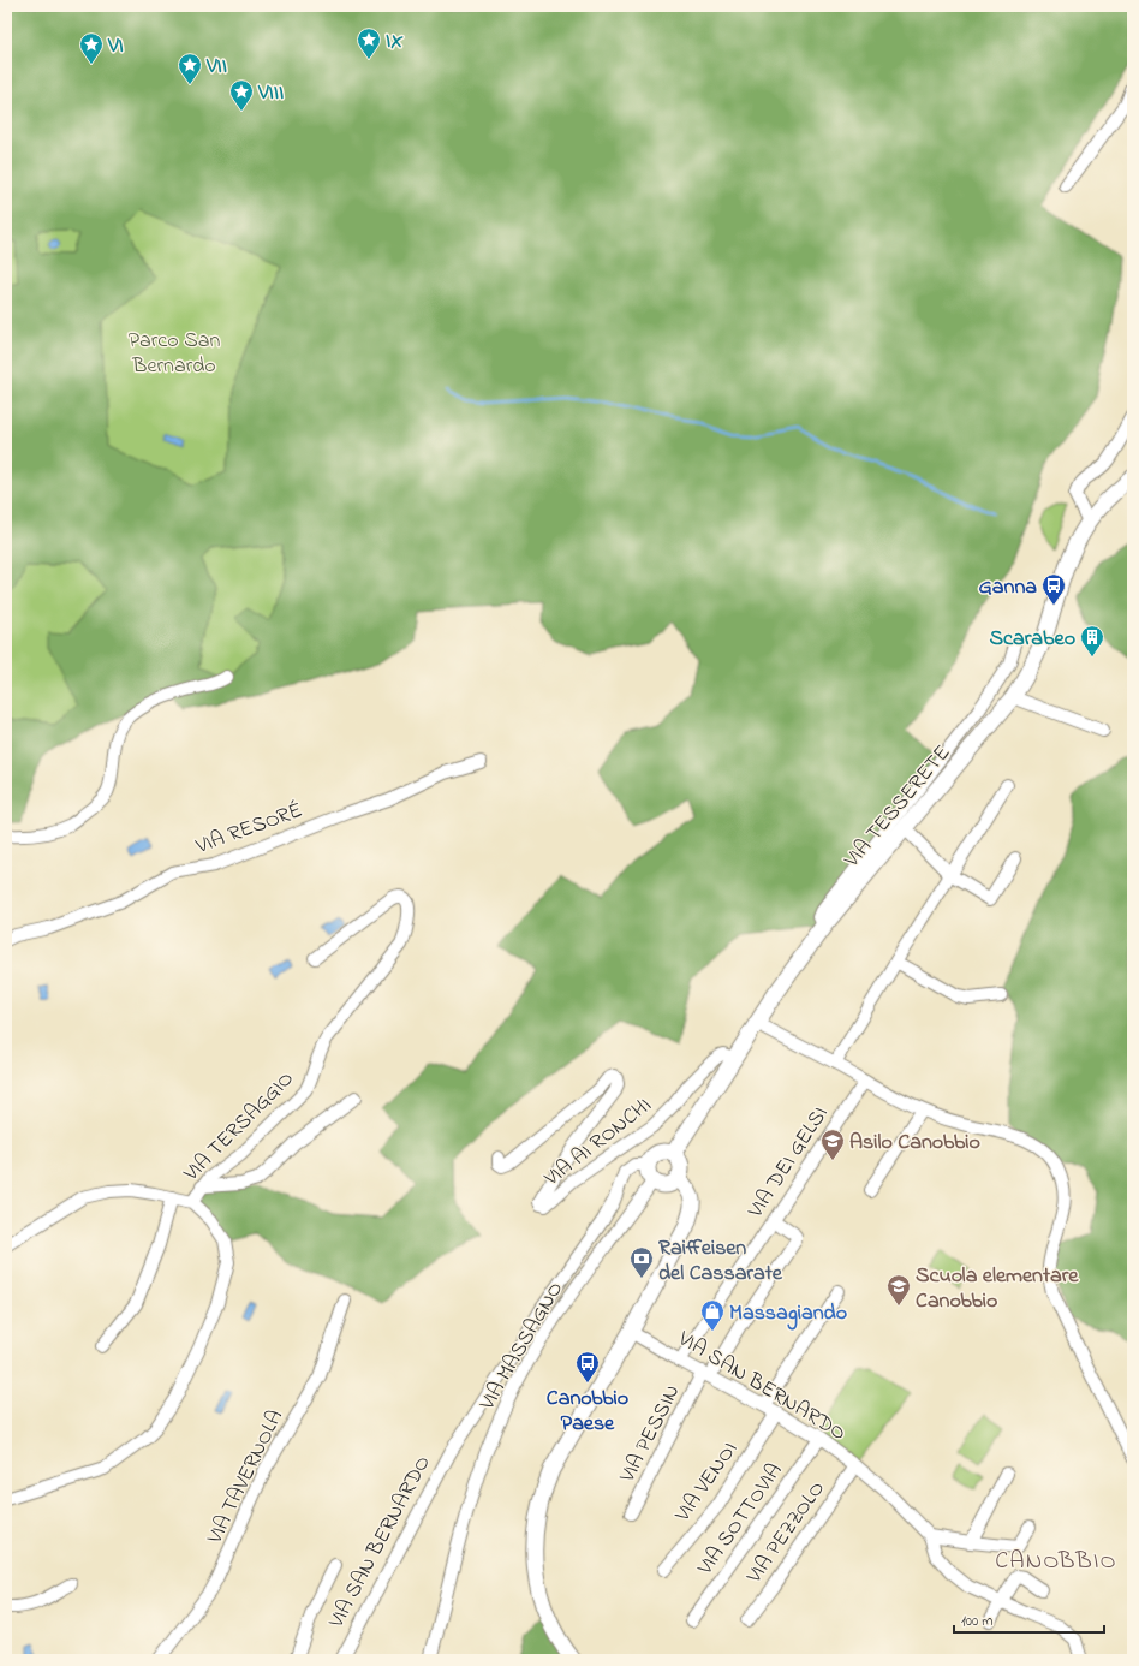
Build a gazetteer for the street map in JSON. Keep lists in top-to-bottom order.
{
  "streets": {
    "main road": ["VIA TESSERETE"],
    "street": [
      "VIA RESORÉ",
      "VIA TERSAGGIO",
      "VIA AI RONCHI",
      "VIA DEI GELSI",
      "VIA MASSAGNO",
      "VIA SAN BERNARDO",
      "VIA PESSIN",
      "VIA TAVERNOLA",
      "VIA VENOI",
      "VIA SOTTOVIA",
      "VIA PEZZOLO"
    ]
  },
  "crossings": [
    ["VIA TESSERETE", "VIA AI RONCHI"],
    ["VIA TESSERETE", "VIA MASSAGNO"],
    ["VIA TESSERETE", "VIA SAN BERNARDO"],
    ["VIA DEI GELSI", "VIA SAN BERNARDO"],
    ["VIA DEI GELSI", "VIA PESSIN"],
    ["VIA MASSAGNO", "VIA SAN BERNARDO"],
    ["VIA SAN BERNARDO", "VIA PESSIN"],
    ["VIA SAN BERNARDO", "VIA VENOI"],
    ["VIA SAN BERNARDO", "VIA SOTTOVIA"],
    ["VIA SAN BERNARDO", "VIA PEZZOLO"]
  ],
  "districts": ["CANOBBIO"],
  "parks": ["Parco San Bernardo"],
  "places": {
    "place": [
      "IX",
      "VI",
      "VII",
      "VIII"
    ],
    "bus stop": ["Ganna", "Canobbio Paese"],
    "building": ["Scarabeo"],
    "school or university": ["Asilo Canobbio", "Scuola elementare Canobbio"],
    "bank": ["Raiffeisen del Cassarate"],
    "shop": ["Massagiando"]
  },
  "scale_bar": "100 m"
}
